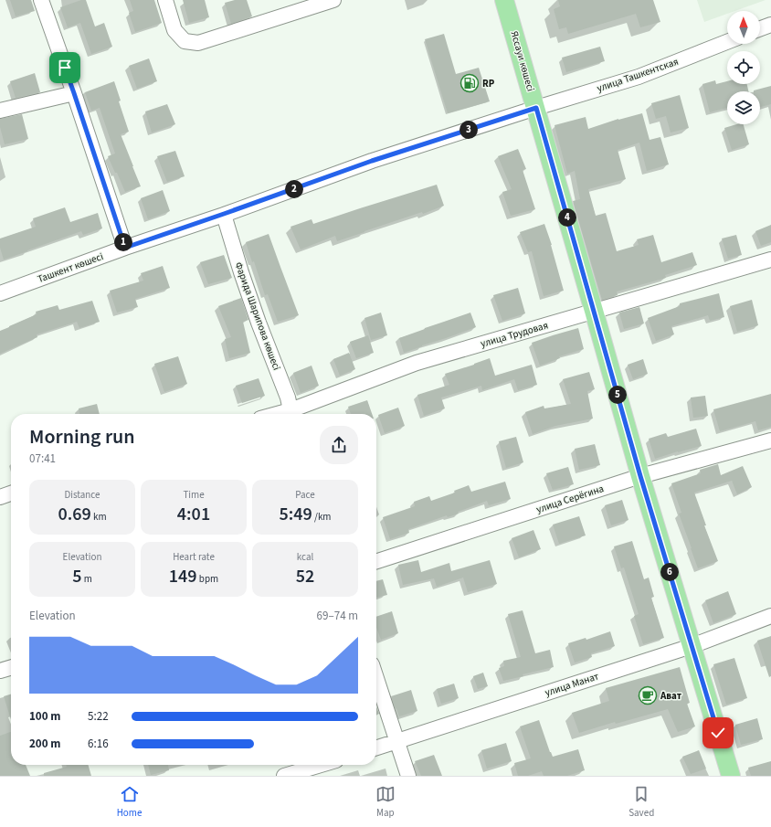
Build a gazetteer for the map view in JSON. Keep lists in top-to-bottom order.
{
  "streets": {
    "main road": ["Яссауи көшесі"],
    "street": [
      "улица Ташкентская",
      "Ташкент көшесі",
      "Фарида Шарипова көшесі",
      "улица Трудовая",
      "улица Серёгина",
      "улица Манат"
    ]
  },
  "crossings": [
    ["Яссауи көшесі", "улица Ташкентская"],
    ["Яссауи көшесі", "Ташкент көшесі"],
    ["Яссауи көшесі", "улица Трудовая"],
    ["Яссауи көшесі", "улица Серёгина"],
    ["Яссауи көшесі", "улица Манат"],
    ["улица Ташкентская", "Ташкент көшесі"],
    ["Ташкент көшесі", "Фарида Шарипова көшесі"],
    ["Фарида Шарипова көшесі", "улица Трудовая"]
  ],
  "places": {
    "fuel station": ["RP"],
    "cafe": ["Ават"]
  },
  "north": "top",
  "page": {
    "pins": [
      "3",
      "2",
      "4",
      "1",
      "5",
      "6"
    ],
    "heading": ["Morning run", "07:41"],
    "stats": [
      ["Distance", "0.69 km"],
      ["Time", "4:01"],
      ["Pace", "5:49 /km"],
      ["Elevation", "5 m"],
      ["Heart rate", "149 bpm"],
      ["kcal", "52"]
    ],
    "chart": ["Elevation", "69–74 m"],
    "list": [
      {
        "name": "100 m",
        "note": "5:22"
      },
      {
        "name": "200 m",
        "note": "6:16"
      }
    ],
    "tabs": ["Home", "Map", "Saved"]
  }
}
